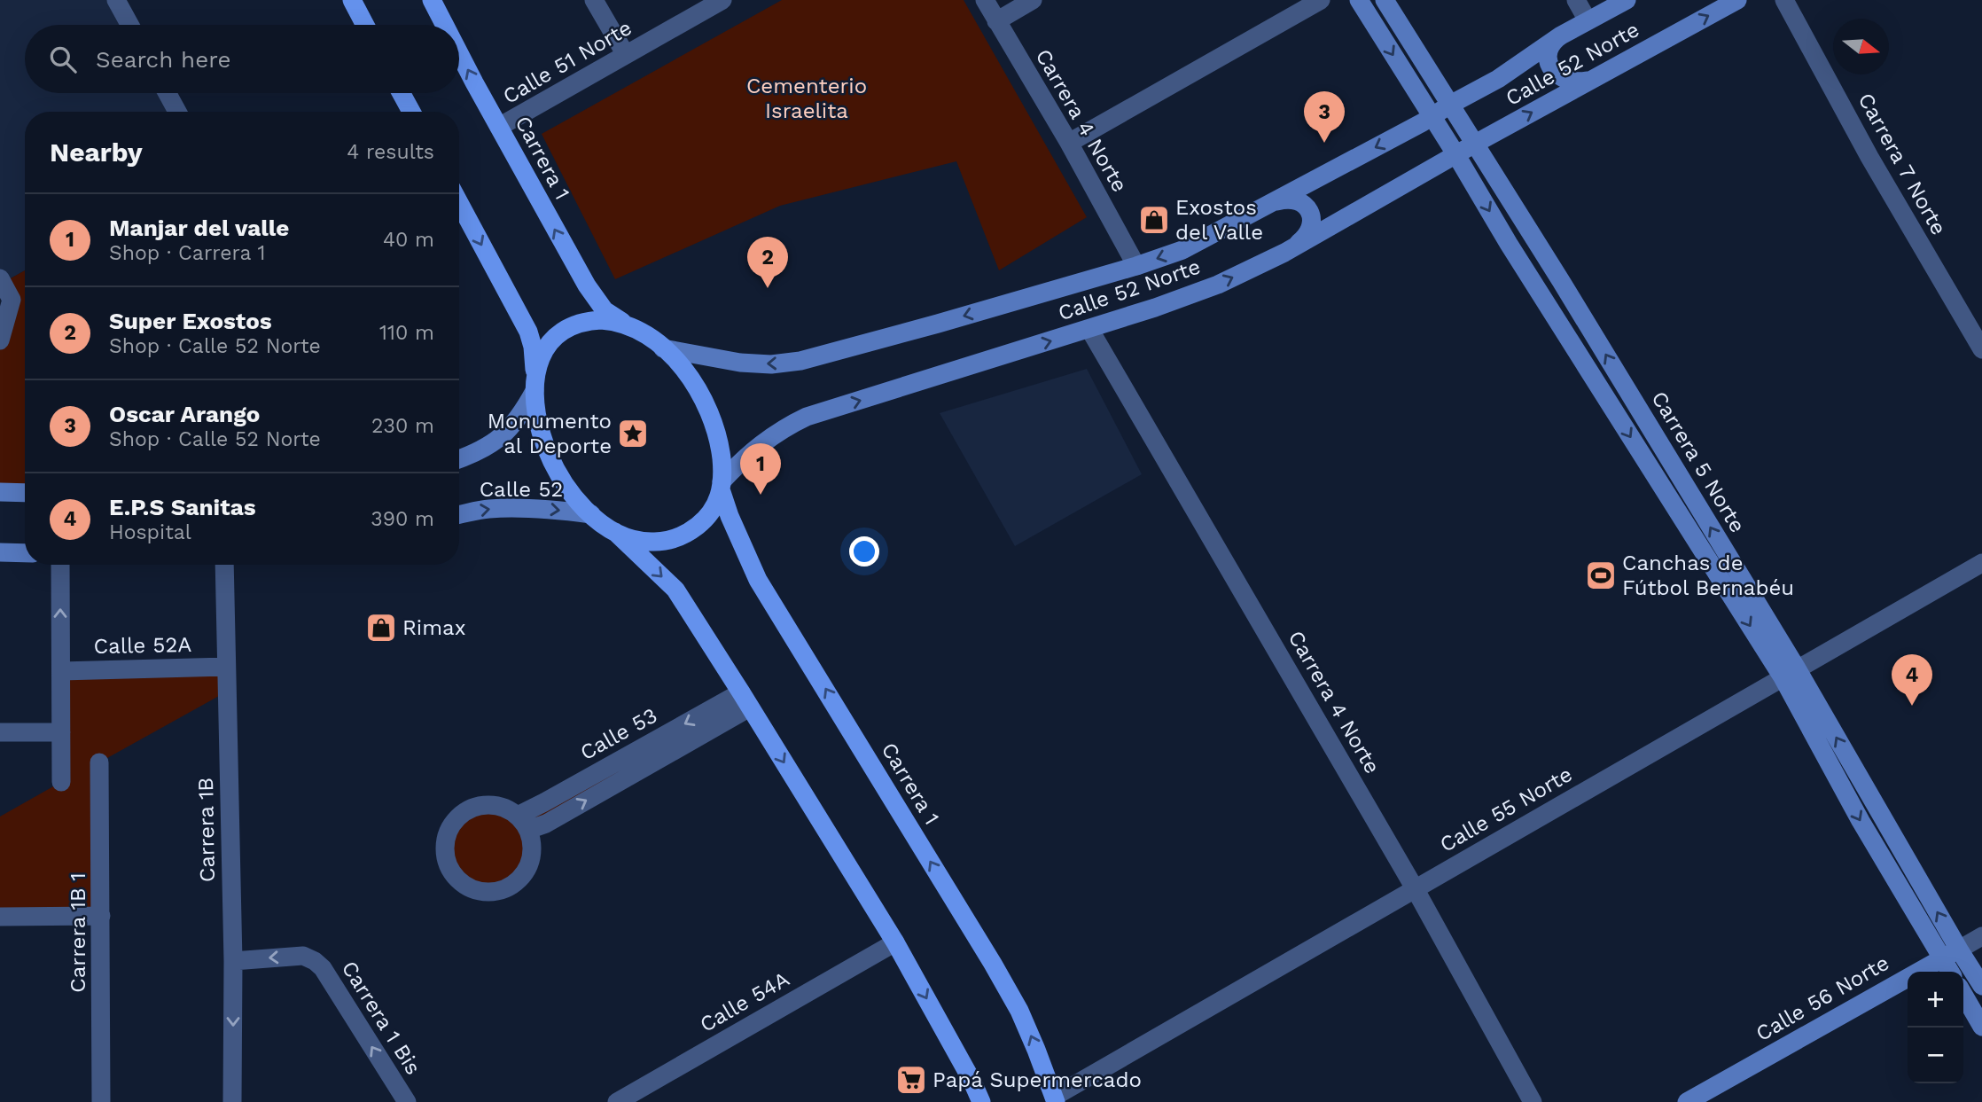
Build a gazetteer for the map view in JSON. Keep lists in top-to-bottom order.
{
  "streets": {
    "main road": [
      "Calle 52 Norte",
      "Carrera 1",
      "Carrera 5 Norte",
      "Calle 52",
      "Calle 56 Norte"
    ],
    "street": [
      "Calle 51 Norte",
      "Carrera 4 Norte",
      "Carrera 7 Norte",
      "Calle 52A",
      "Calle 53",
      "Calle 55 Norte",
      "Carrera 1B",
      "Carrera 1B 1",
      "Calle 54A",
      "Carrera 1 Bis"
    ]
  },
  "crossings": [
    ["Calle 51 Norte", "Carrera 1"],
    ["Calle 52 Norte", "Carrera 4 Norte"],
    ["Calle 52 Norte", "Carrera 1"],
    ["Calle 52 Norte", "Carrera 5 Norte"],
    ["Calle 52 Norte", "Calle 52"],
    ["Carrera 4 Norte", "Calle 55 Norte"],
    ["Carrera 1", "Calle 52"],
    ["Carrera 1", "Calle 55 Norte"],
    ["Carrera 5 Norte", "Calle 55 Norte"],
    ["Carrera 5 Norte", "Calle 56 Norte"],
    ["Calle 52A", "Carrera 1B"],
    ["Carrera 1B", "Carrera 1 Bis"]
  ],
  "one_way": ["Calle 52", "Carrera 1 Bis"],
  "parks": ["Cementerio Israelita"],
  "places": {
    "shop": ["Exostos del Valle", "Rimax"],
    "place": ["Monumento al Deporte"],
    "sports": ["Canchas de Fútbol Bernabéu"],
    "supermarket": ["Papá Supermercado"]
  },
  "north": "right",
  "page": {
    "search": "Search here",
    "pins": [
      "3",
      "2",
      "1",
      "4"
    ],
    "heading": ["Nearby", "4 results"],
    "list": [
      {
        "mark": "1",
        "name": "Manjar del valle",
        "note": "Shop · Carrera 1",
        "value": "40 m"
      },
      {
        "mark": "2",
        "name": "Super Exostos",
        "note": "Shop · Calle 52 Norte",
        "value": "110 m"
      },
      {
        "mark": "3",
        "name": "Oscar Arango",
        "note": "Shop · Calle 52 Norte",
        "value": "230 m"
      },
      {
        "mark": "4",
        "name": "E.P.S Sanitas",
        "note": "Hospital",
        "value": "390 m"
      }
    ],
    "map_buttons": ["+", "−"]
  }
}
